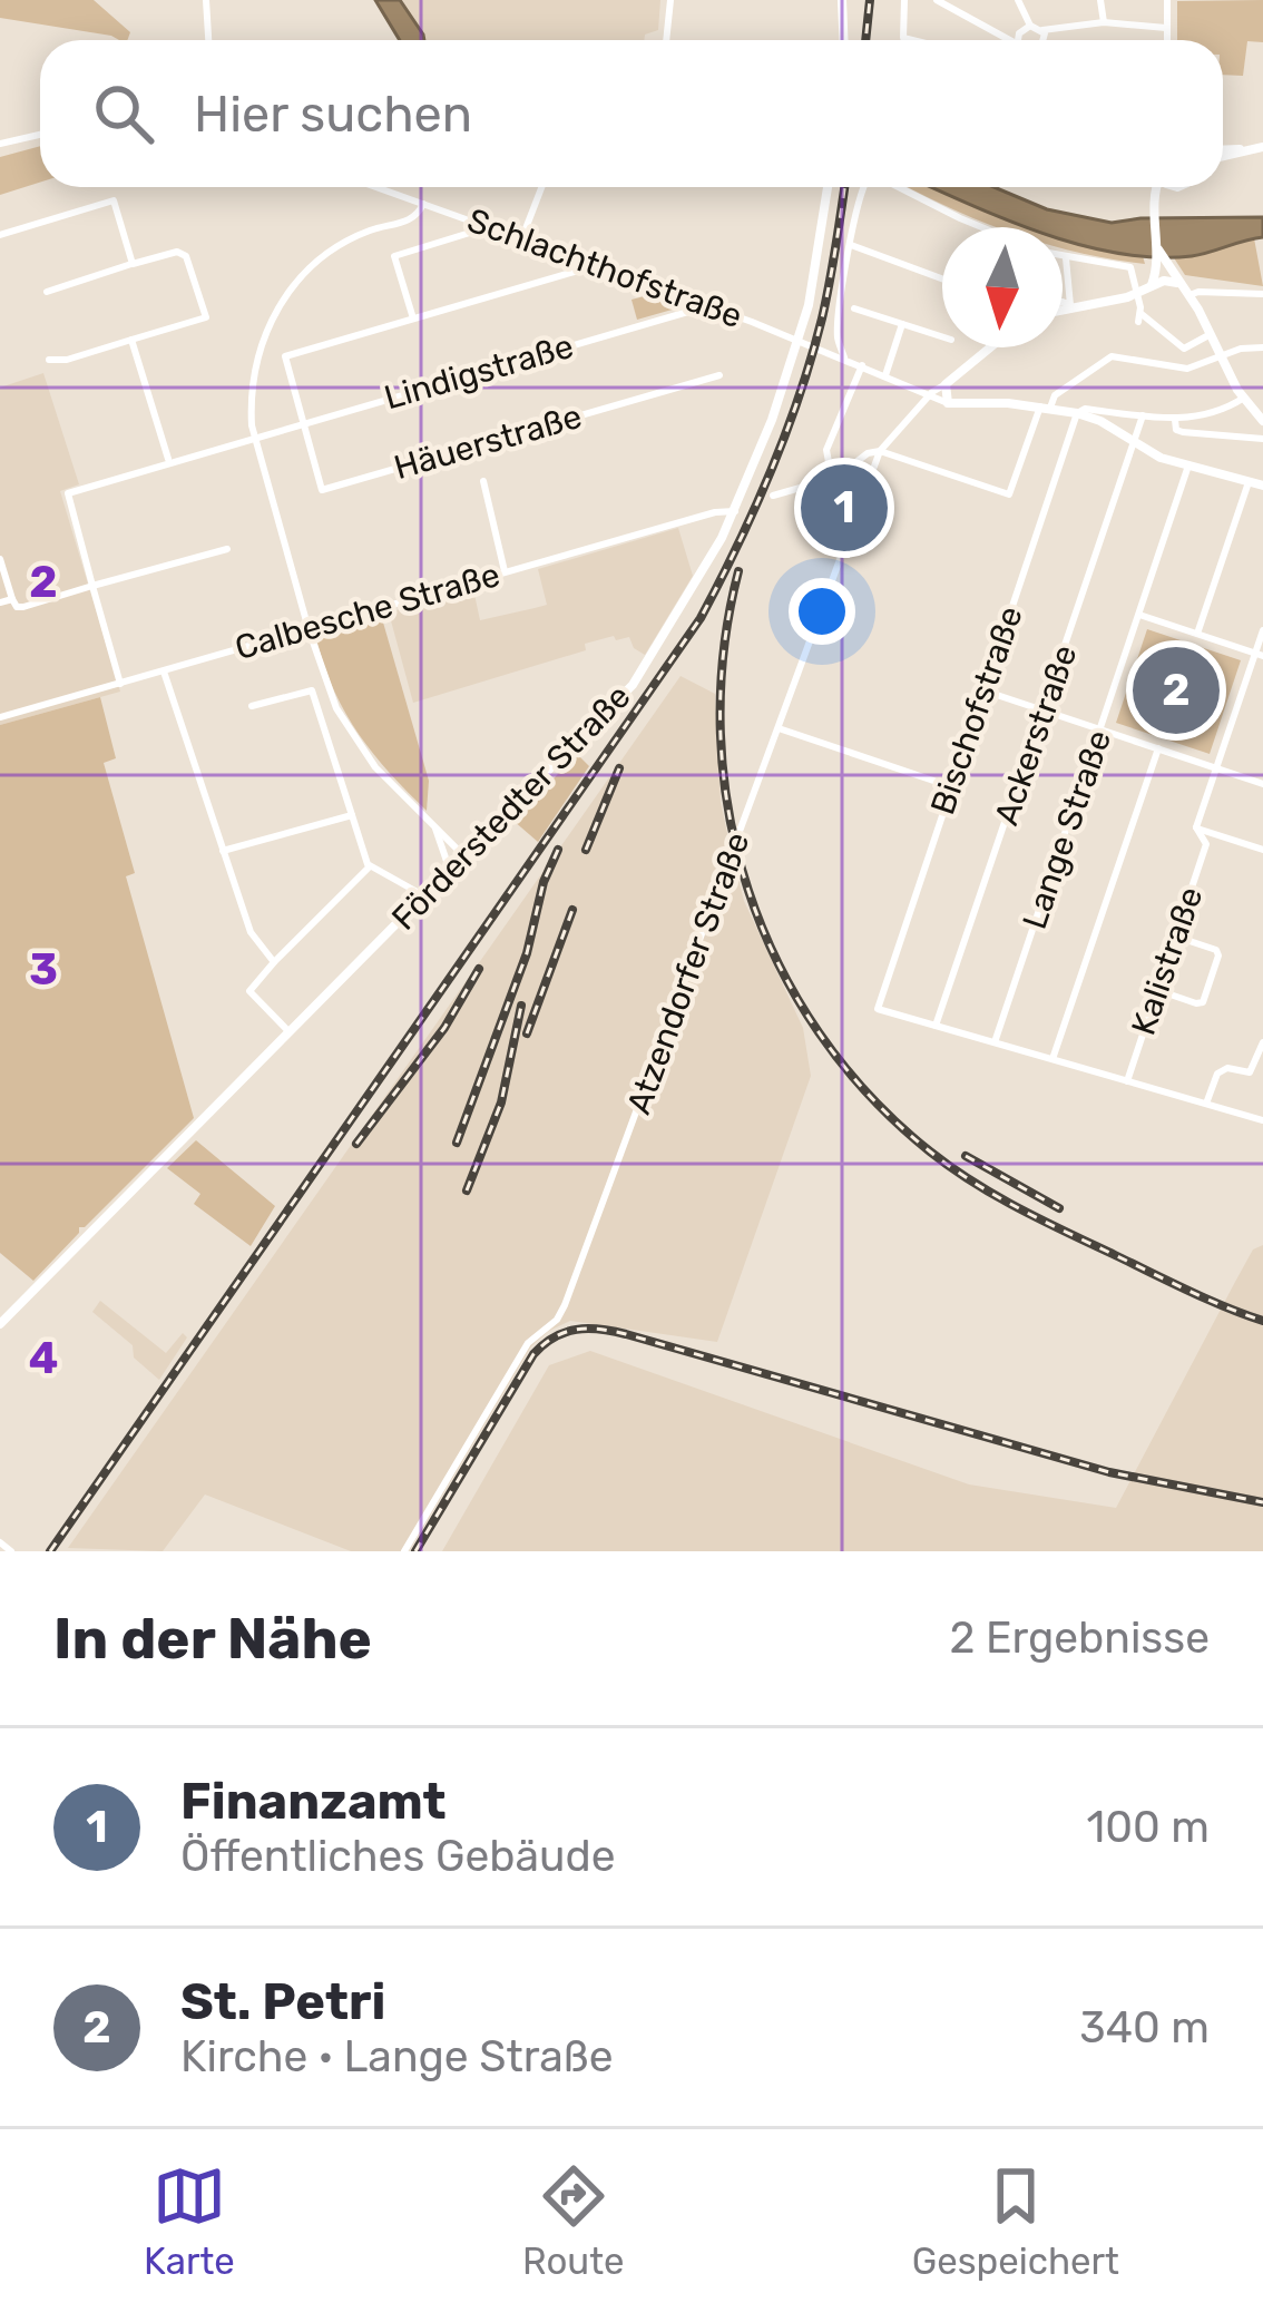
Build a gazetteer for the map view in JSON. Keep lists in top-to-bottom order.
{
  "streets": {
    "main road": ["Förderstedter Straße"],
    "street": [
      "Schlachthofstraße",
      "Lindigstraße",
      "Häuerstraße",
      "Calbesche Straße",
      "Bischofstraße",
      "Ackerstraße",
      "Lange Straße",
      "Kalistraße",
      "Atzendorfer Straße"
    ]
  },
  "crossings": [
    ["Schlachthofstraße", "Lindigstraße"],
    ["Schlachthofstraße", "Calbesche Straße"],
    ["Schlachthofstraße", "Förderstedter Straße"],
    ["Lindigstraße", "Häuerstraße"],
    ["Calbesche Straße", "Förderstedter Straße"],
    ["Bischofstraße", "Ackerstraße"]
  ],
  "north": "bottom",
  "page": {
    "search": "Hier suchen",
    "pins": ["1", "2"],
    "heading": ["In der Nähe", "2 Ergebnisse"],
    "list": [
      {
        "mark": "1",
        "name": "Finanzamt",
        "note": "Öffentliches Gebäude",
        "value": "100 m"
      },
      {
        "mark": "2",
        "name": "St. Petri",
        "note": "Kirche · Lange Straße",
        "value": "340 m"
      }
    ],
    "nav": ["Karte", "Route", "Gespeichert"]
  },
  "grid": {
    "rows": ["2", "3", "4"]
  }
}
